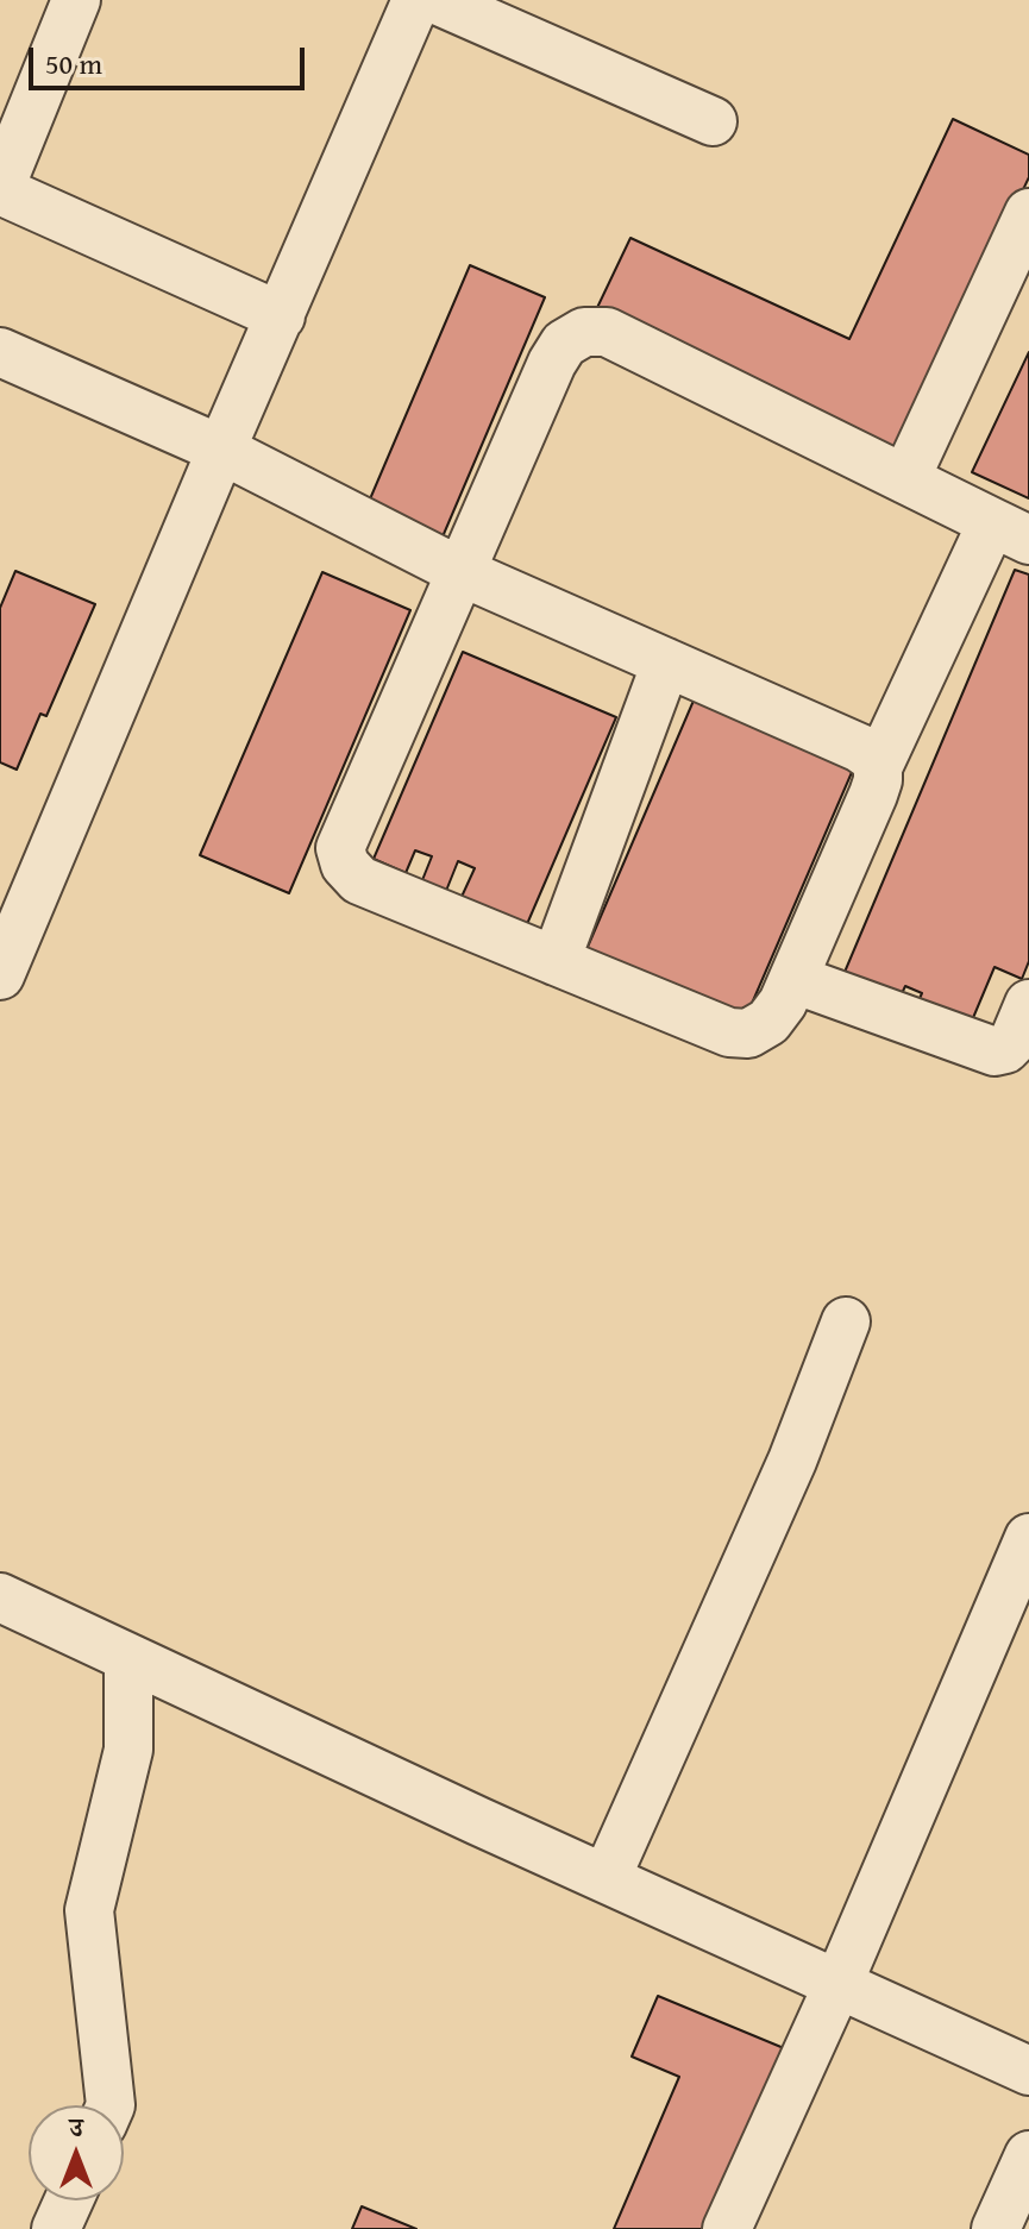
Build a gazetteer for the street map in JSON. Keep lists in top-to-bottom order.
{
  "scale_bar": "50 m",
  "north": "top"
}
